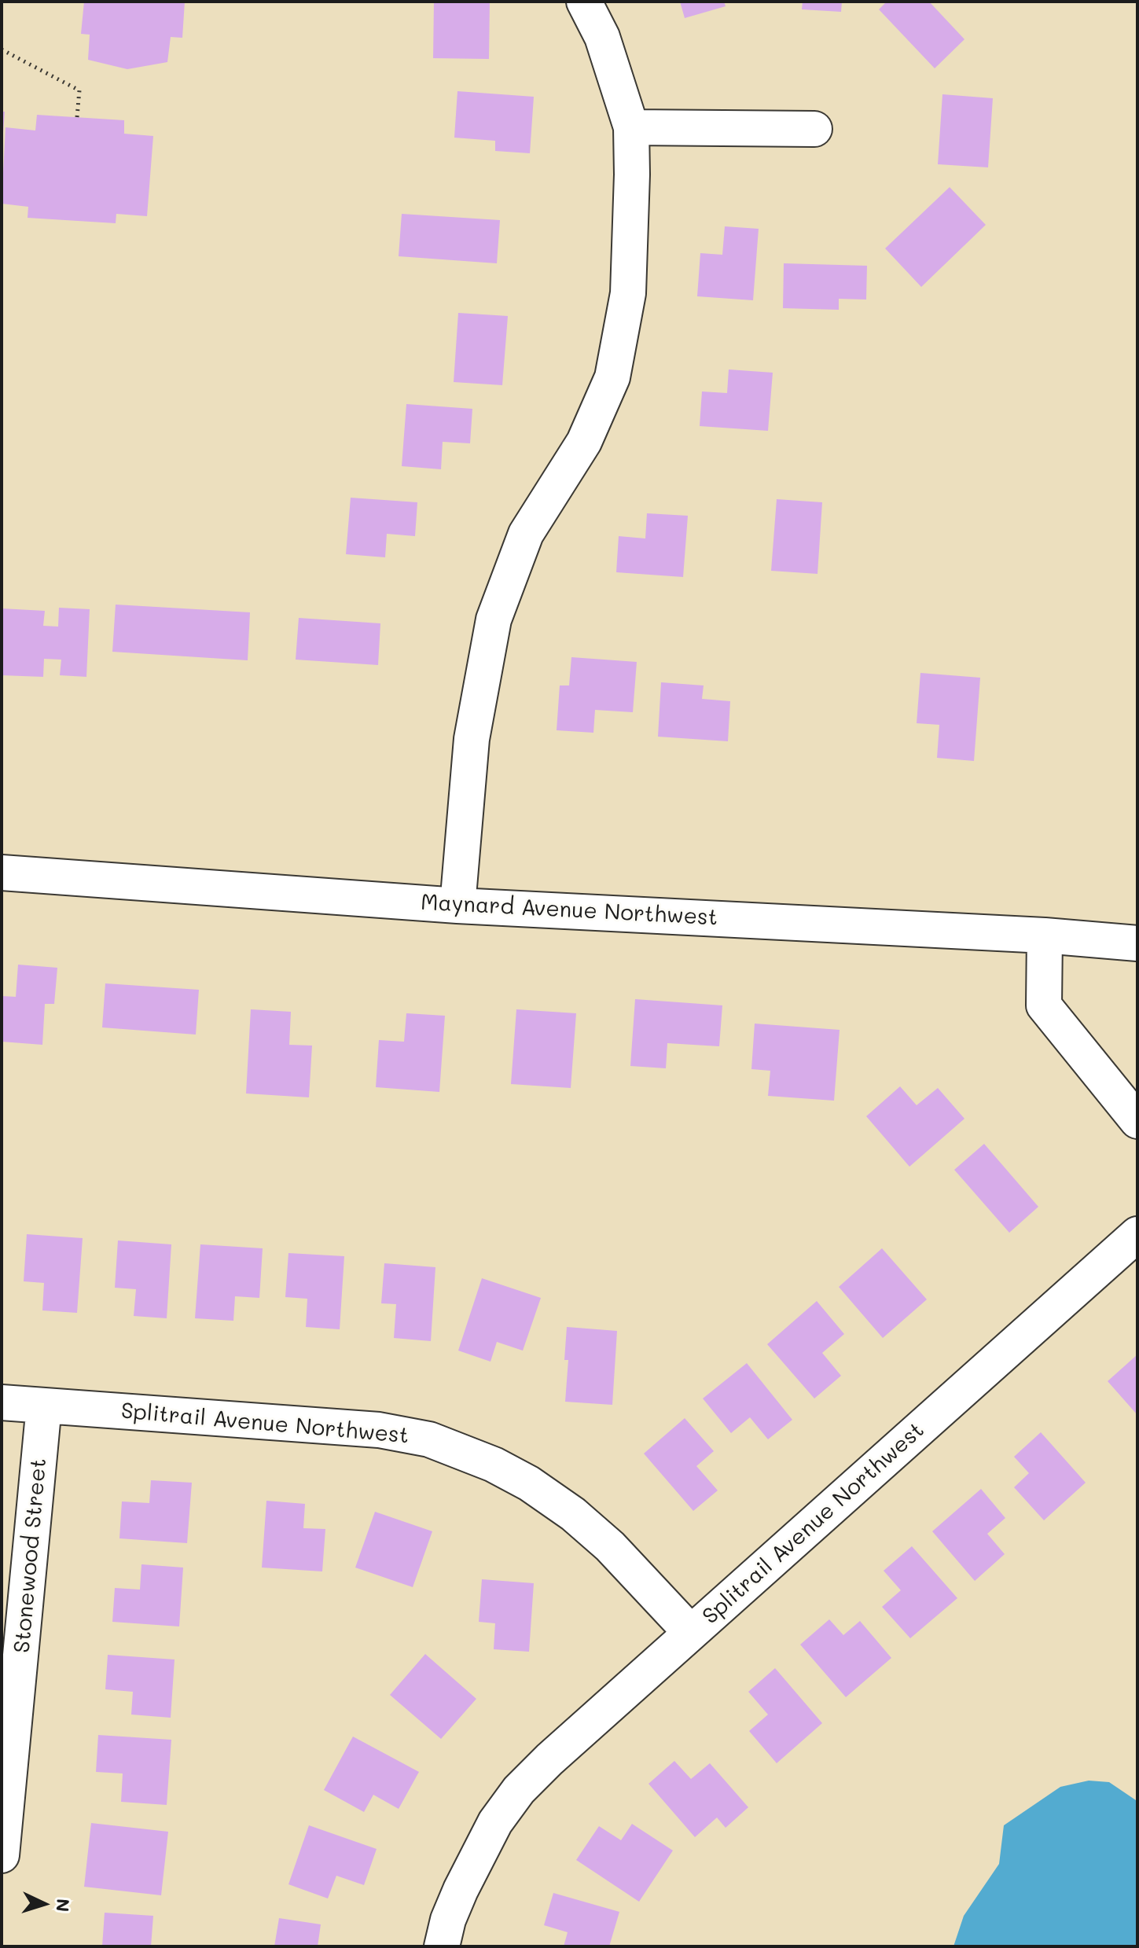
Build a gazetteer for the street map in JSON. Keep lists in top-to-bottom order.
{
  "streets": {
    "street": ["Maynard Avenue Northwest", "Splitrail Avenue Northwest", "Stonewood Street"]
  },
  "crossings": [
    ["Splitrail Avenue Northwest", "Stonewood Street"]
  ],
  "north": "right"
}
